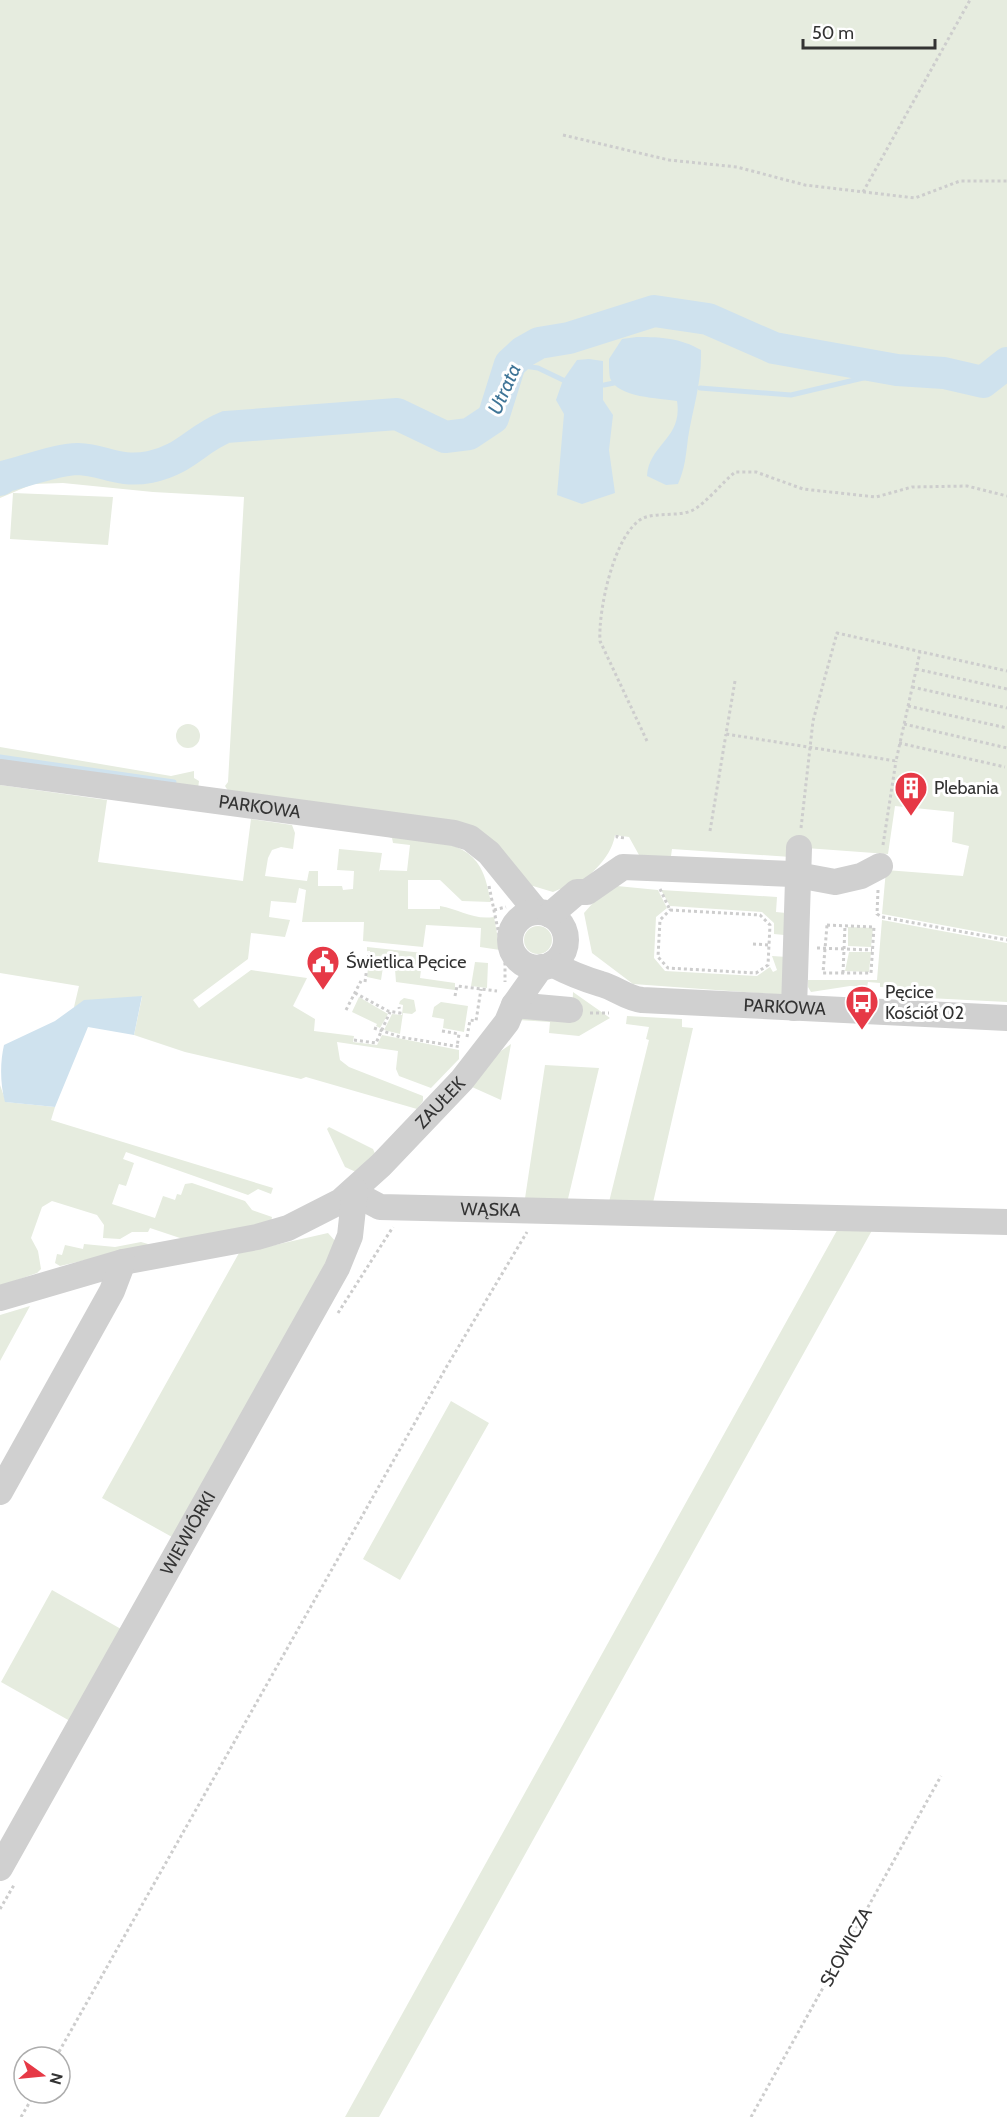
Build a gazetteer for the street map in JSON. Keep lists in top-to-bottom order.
{
  "streets": {
    "street": [
      "PARKOWA",
      "ZAUŁEK",
      "WĄSKA",
      "WIEWIÓRKI"
    ],
    "path": ["SŁOWICZA"]
  },
  "crossings": [
    ["PARKOWA", "ZAUŁEK"],
    ["ZAUŁEK", "WĄSKA"],
    ["ZAUŁEK", "WIEWIÓRKI"],
    ["WĄSKA", "WIEWIÓRKI"]
  ],
  "water": ["Utrata"],
  "places": {
    "building": ["Plebania"],
    "public building": ["Świetlica Pęcice"],
    "bus stop": ["Pęcice Kościół 02"]
  },
  "scale_bar": "50 m",
  "north": "right"
}
